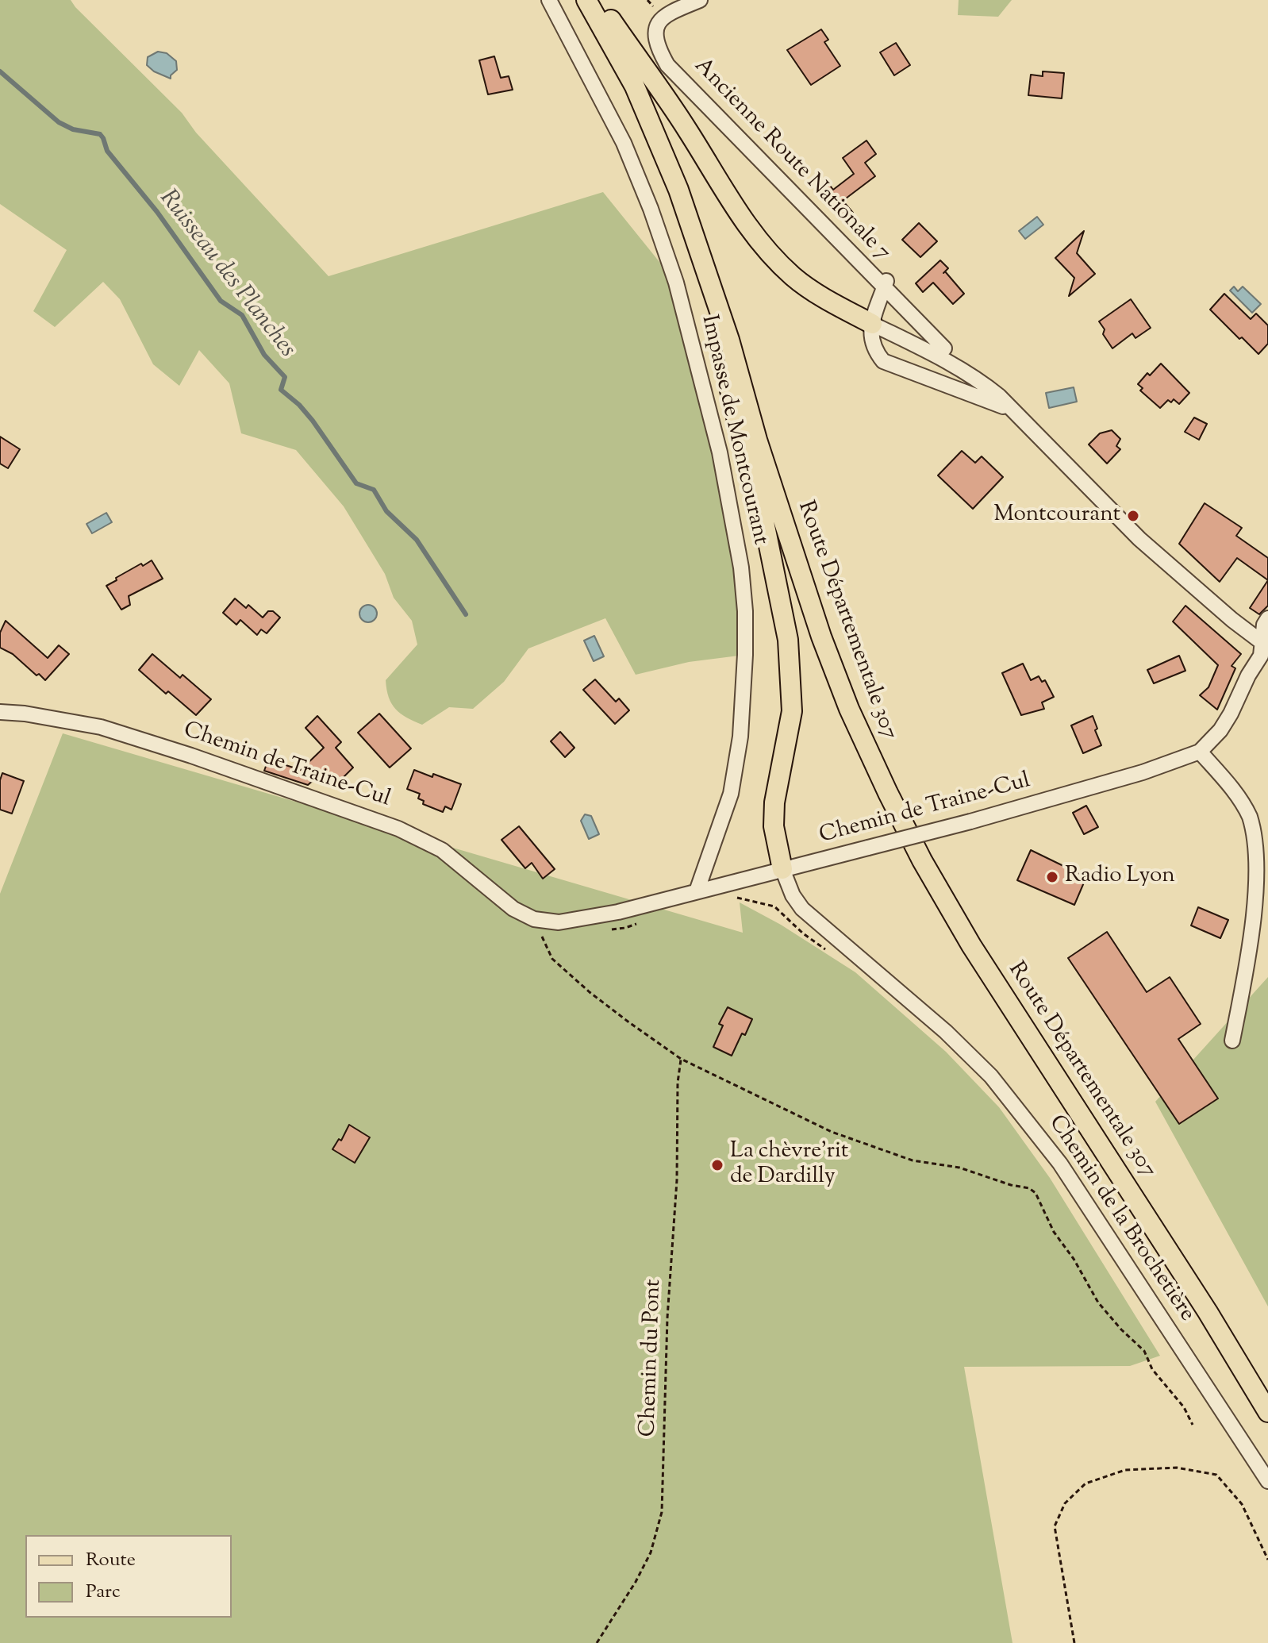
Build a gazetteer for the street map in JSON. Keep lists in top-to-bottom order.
{
  "streets": {
    "main road": ["Route Départementale 307"],
    "street": [
      "Ancienne Route Nationale 7",
      "Impasse de Montcourant",
      "Chemin de Traine-Cul",
      "Chemin de la Brochetière"
    ],
    "path": ["Chemin du Pont"]
  },
  "crossings": [
    ["Ancienne Route Nationale 7", "Chemin de Traine-Cul"],
    ["Impasse de Montcourant", "Chemin de Traine-Cul"],
    ["Chemin de Traine-Cul", "Chemin de la Brochetière"]
  ],
  "water": ["Ruisseau des Planches"],
  "places": ["Montcourant", "Radio Lyon", "La chèvre'rit de Dardilly"],
  "legend": ["Route", "Parc"]
}
